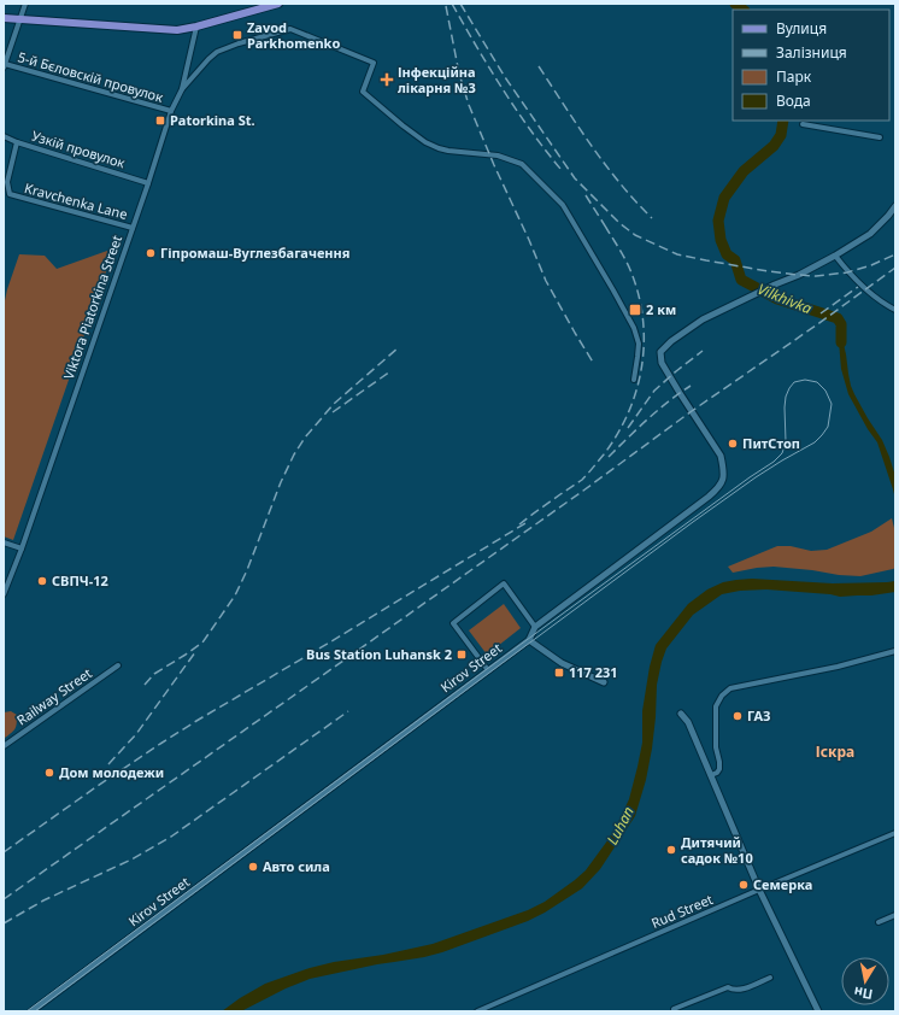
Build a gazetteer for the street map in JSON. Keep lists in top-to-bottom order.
{
  "streets": {
    "street": [
      "5-й Бєловскій провулок",
      "Узкій провулок",
      "Kravchenka Lane",
      "Viktora Piatorkina Street",
      "Kirov Street",
      "Railway Street",
      "Rud Street"
    ]
  },
  "crossings": [
    ["5-й Бєловскій провулок", "Viktora Piatorkina Street"],
    ["Узкій провулок", "Kravchenka Lane"],
    ["Узкій провулок", "Viktora Piatorkina Street"],
    ["Kravchenka Lane", "Viktora Piatorkina Street"]
  ],
  "districts": ["Іскра"],
  "water": ["Vilkhivka", "Luhan"],
  "places": {
    "transit": [
      "Zavod Parkhomenko",
      "Patorkina St.",
      "2 км",
      "Bus Station Luhansk 2",
      "117 231"
    ],
    "health": ["Інфекційна лікарня №3"],
    "other": [
      "Гіпромаш-Вуглезбагачення",
      "ПитСтоп",
      "СВПЧ-12",
      "ГАЗ",
      "Дом молодежи",
      "Дитячий садок №10",
      "Авто сила",
      "Семерка"
    ]
  },
  "legend": [
    "Вулиця",
    "Залізниця",
    "Парк",
    "Вода"
  ],
  "north": "bottom"
}
